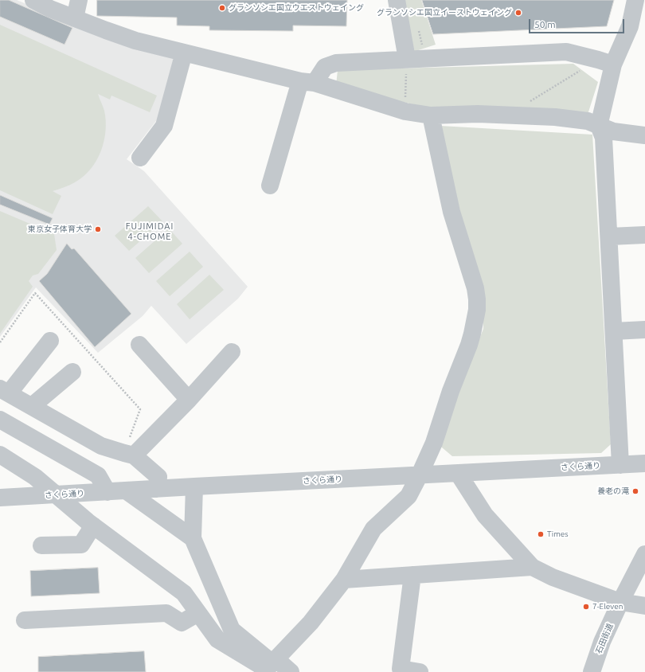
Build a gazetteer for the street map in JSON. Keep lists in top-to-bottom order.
{
  "streets": {
    "street": ["さくら通り", "石田街道"]
  },
  "districts": ["FUJIMIDAI 4-CHOME"],
  "places": [
    "グランソシエ国立ウエストウェイング",
    "グランソシエ国立イーストウェイング",
    "東京女子体育大学",
    "養老の滝",
    "Times",
    "7-Eleven"
  ],
  "scale_bar": "50 m"
}
